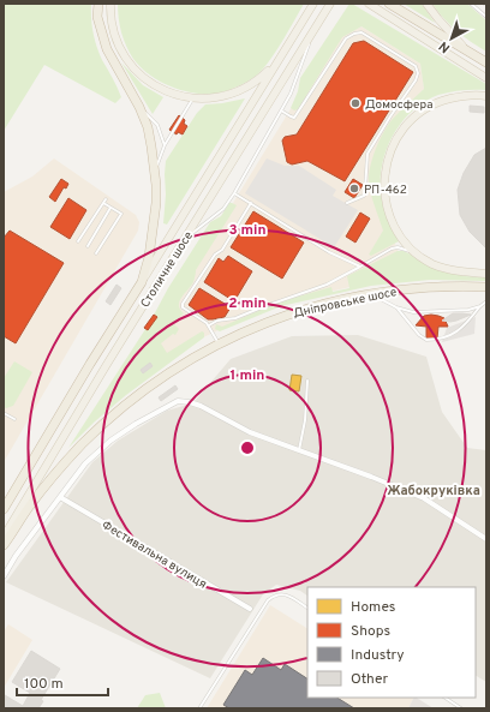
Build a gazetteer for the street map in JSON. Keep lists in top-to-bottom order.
{
  "streets": {
    "highway": ["Столичне шосе", "Дніпровське шосе"],
    "street": ["Фестивальна вулиця"]
  },
  "districts": ["Жабокруківка"],
  "places": ["Домосфера", "РП-462"],
  "legend": [
    "Homes",
    "Shops",
    "Industry",
    "Other"
  ],
  "scale_bar": "100 m",
  "north": "bottom left",
  "rings": ["3 min", "2 min", "1 min"]
}
